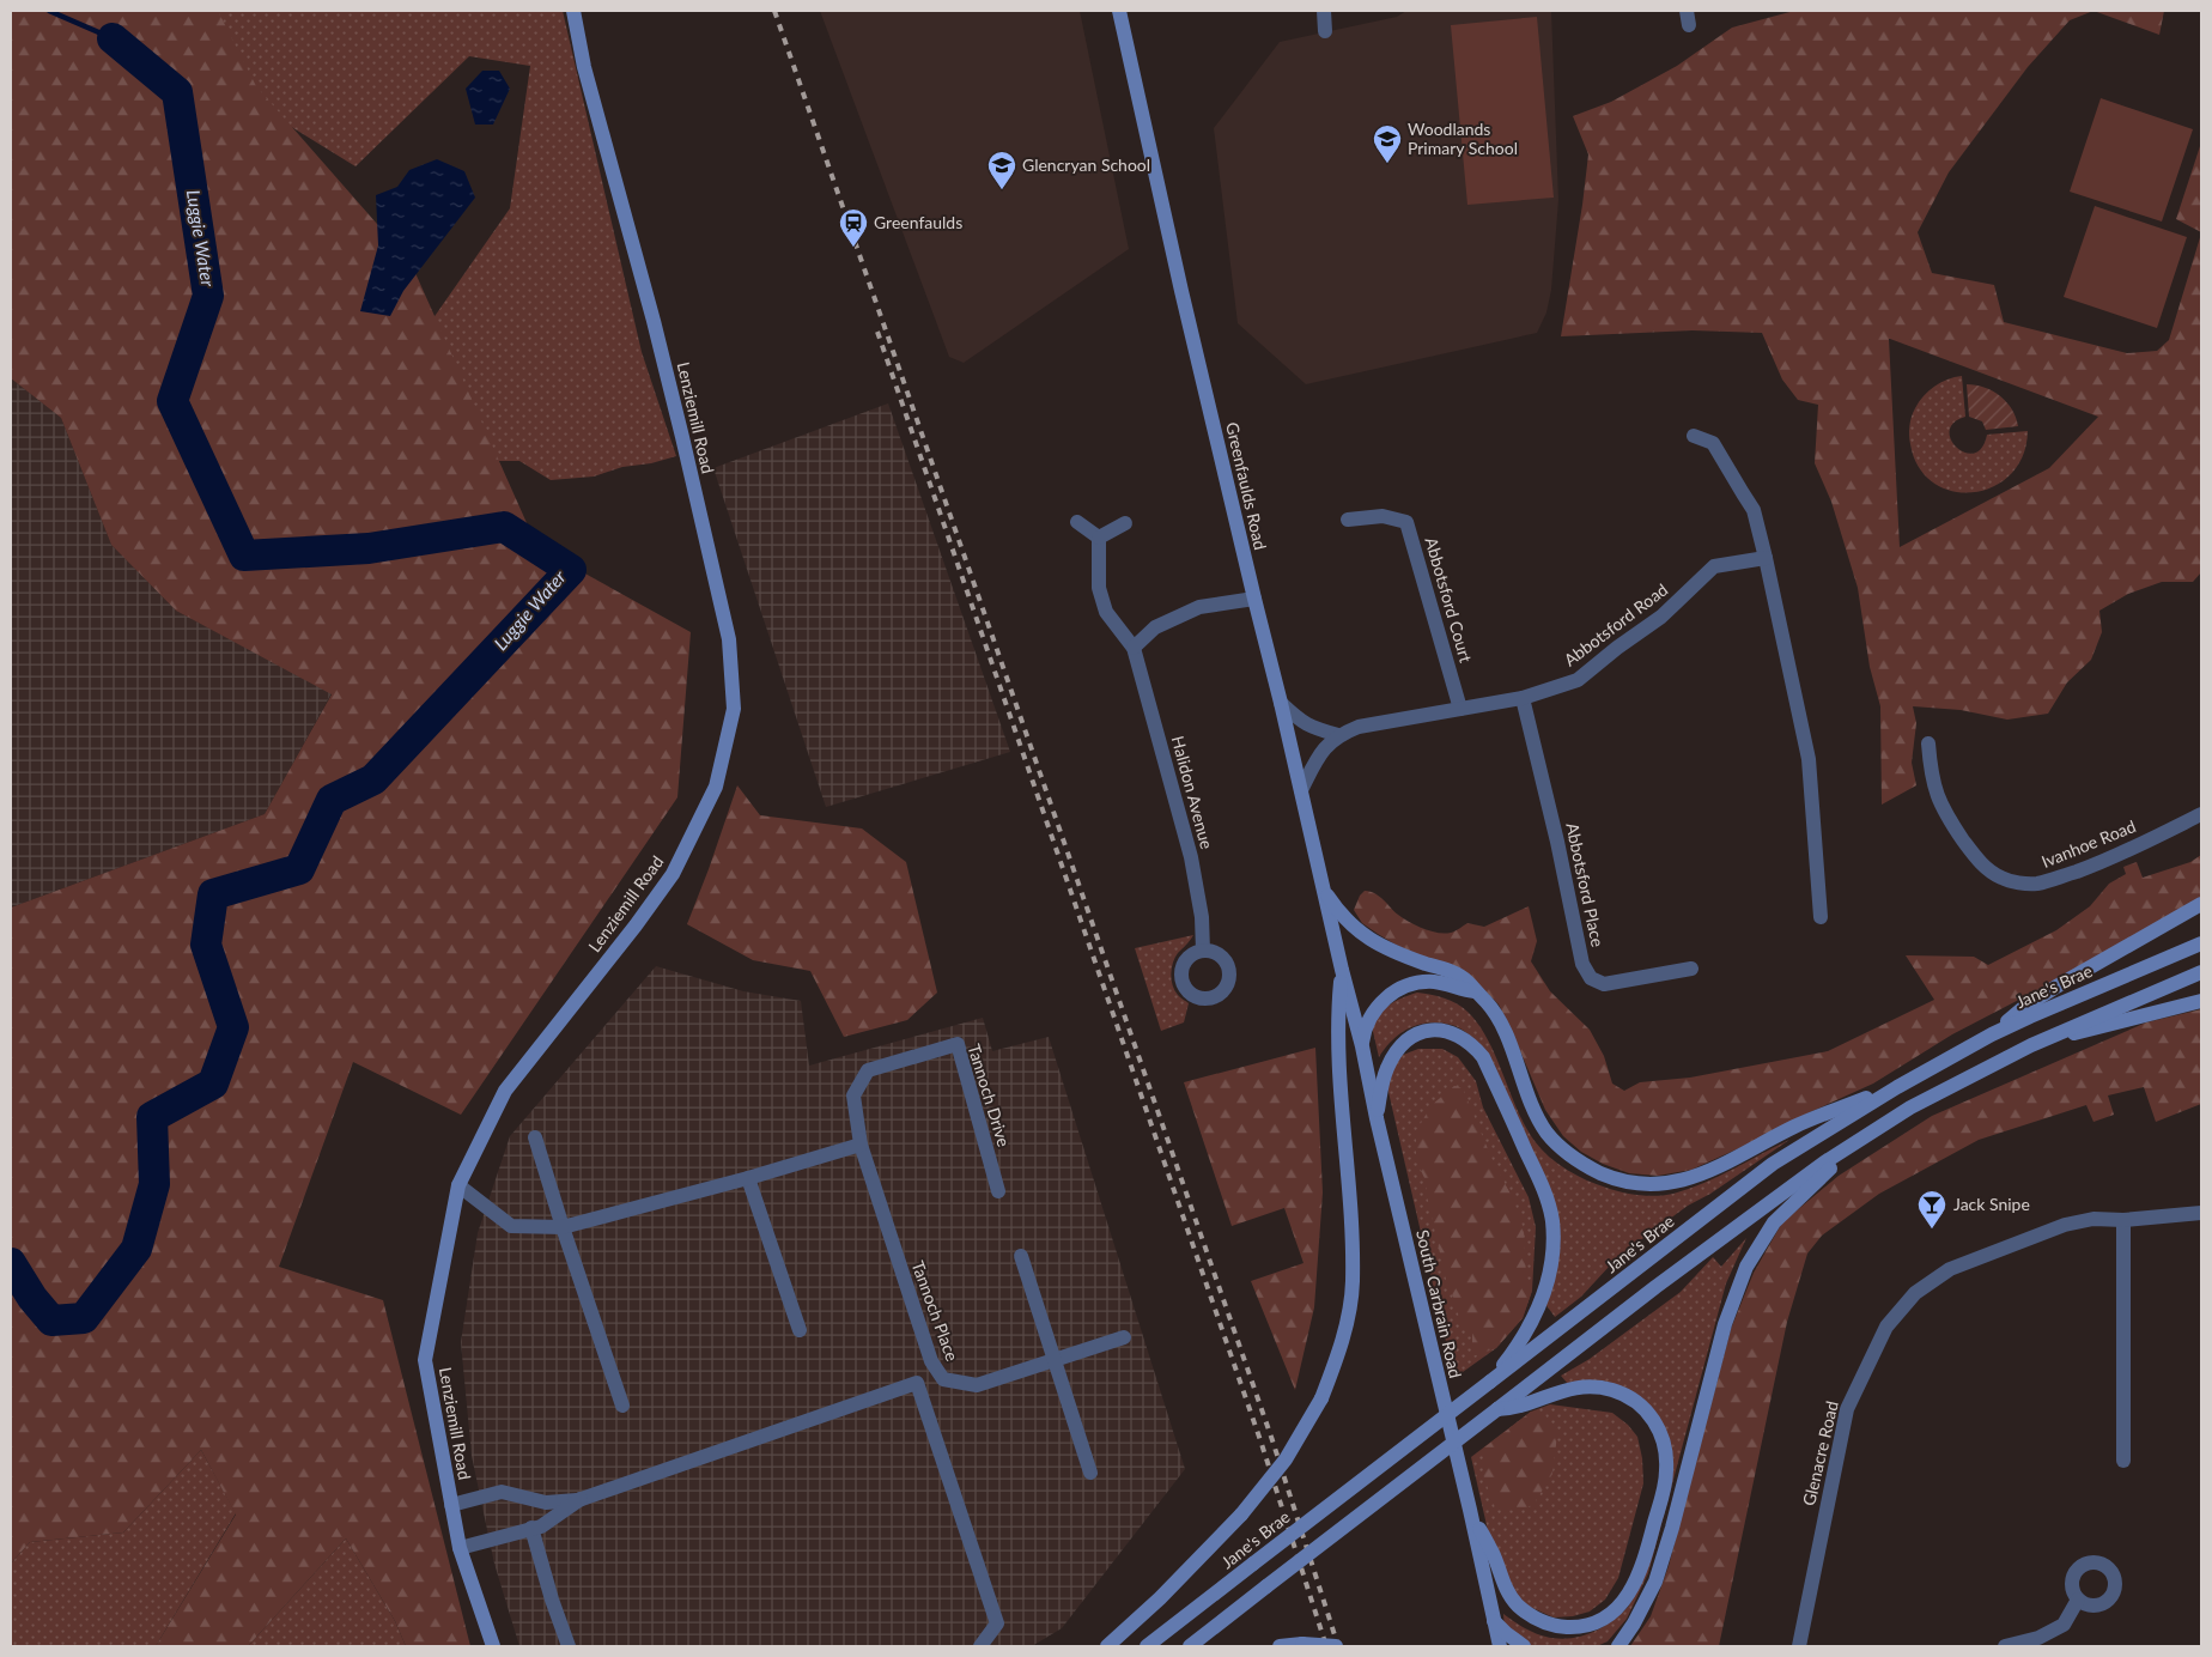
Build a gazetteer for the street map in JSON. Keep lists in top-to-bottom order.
{
  "streets": {
    "main road": [
      "Lenziemill Road",
      "Greenfaulds Road",
      "Jane's Brae",
      "South Carbrain Road"
    ],
    "street": [
      "Abbotsford Court",
      "Abbotsford Road",
      "Halidon Avenue",
      "Ivanhoe Road",
      "Abbotsford Place",
      "Tannoch Drive",
      "Tannoch Place",
      "Glenacre Road"
    ]
  },
  "crossings": [
    ["Greenfaulds Road", "South Carbrain Road"],
    ["Abbotsford Court", "Abbotsford Road"],
    ["Abbotsford Road", "Abbotsford Place"],
    ["Tannoch Drive", "Tannoch Place"]
  ],
  "water": ["Luggie Water"],
  "places": {
    "school or university": ["Woodlands Primary School", "Glencryan School"],
    "station": ["Greenfaulds"],
    "bar": ["Jack Snipe"]
  }
}
